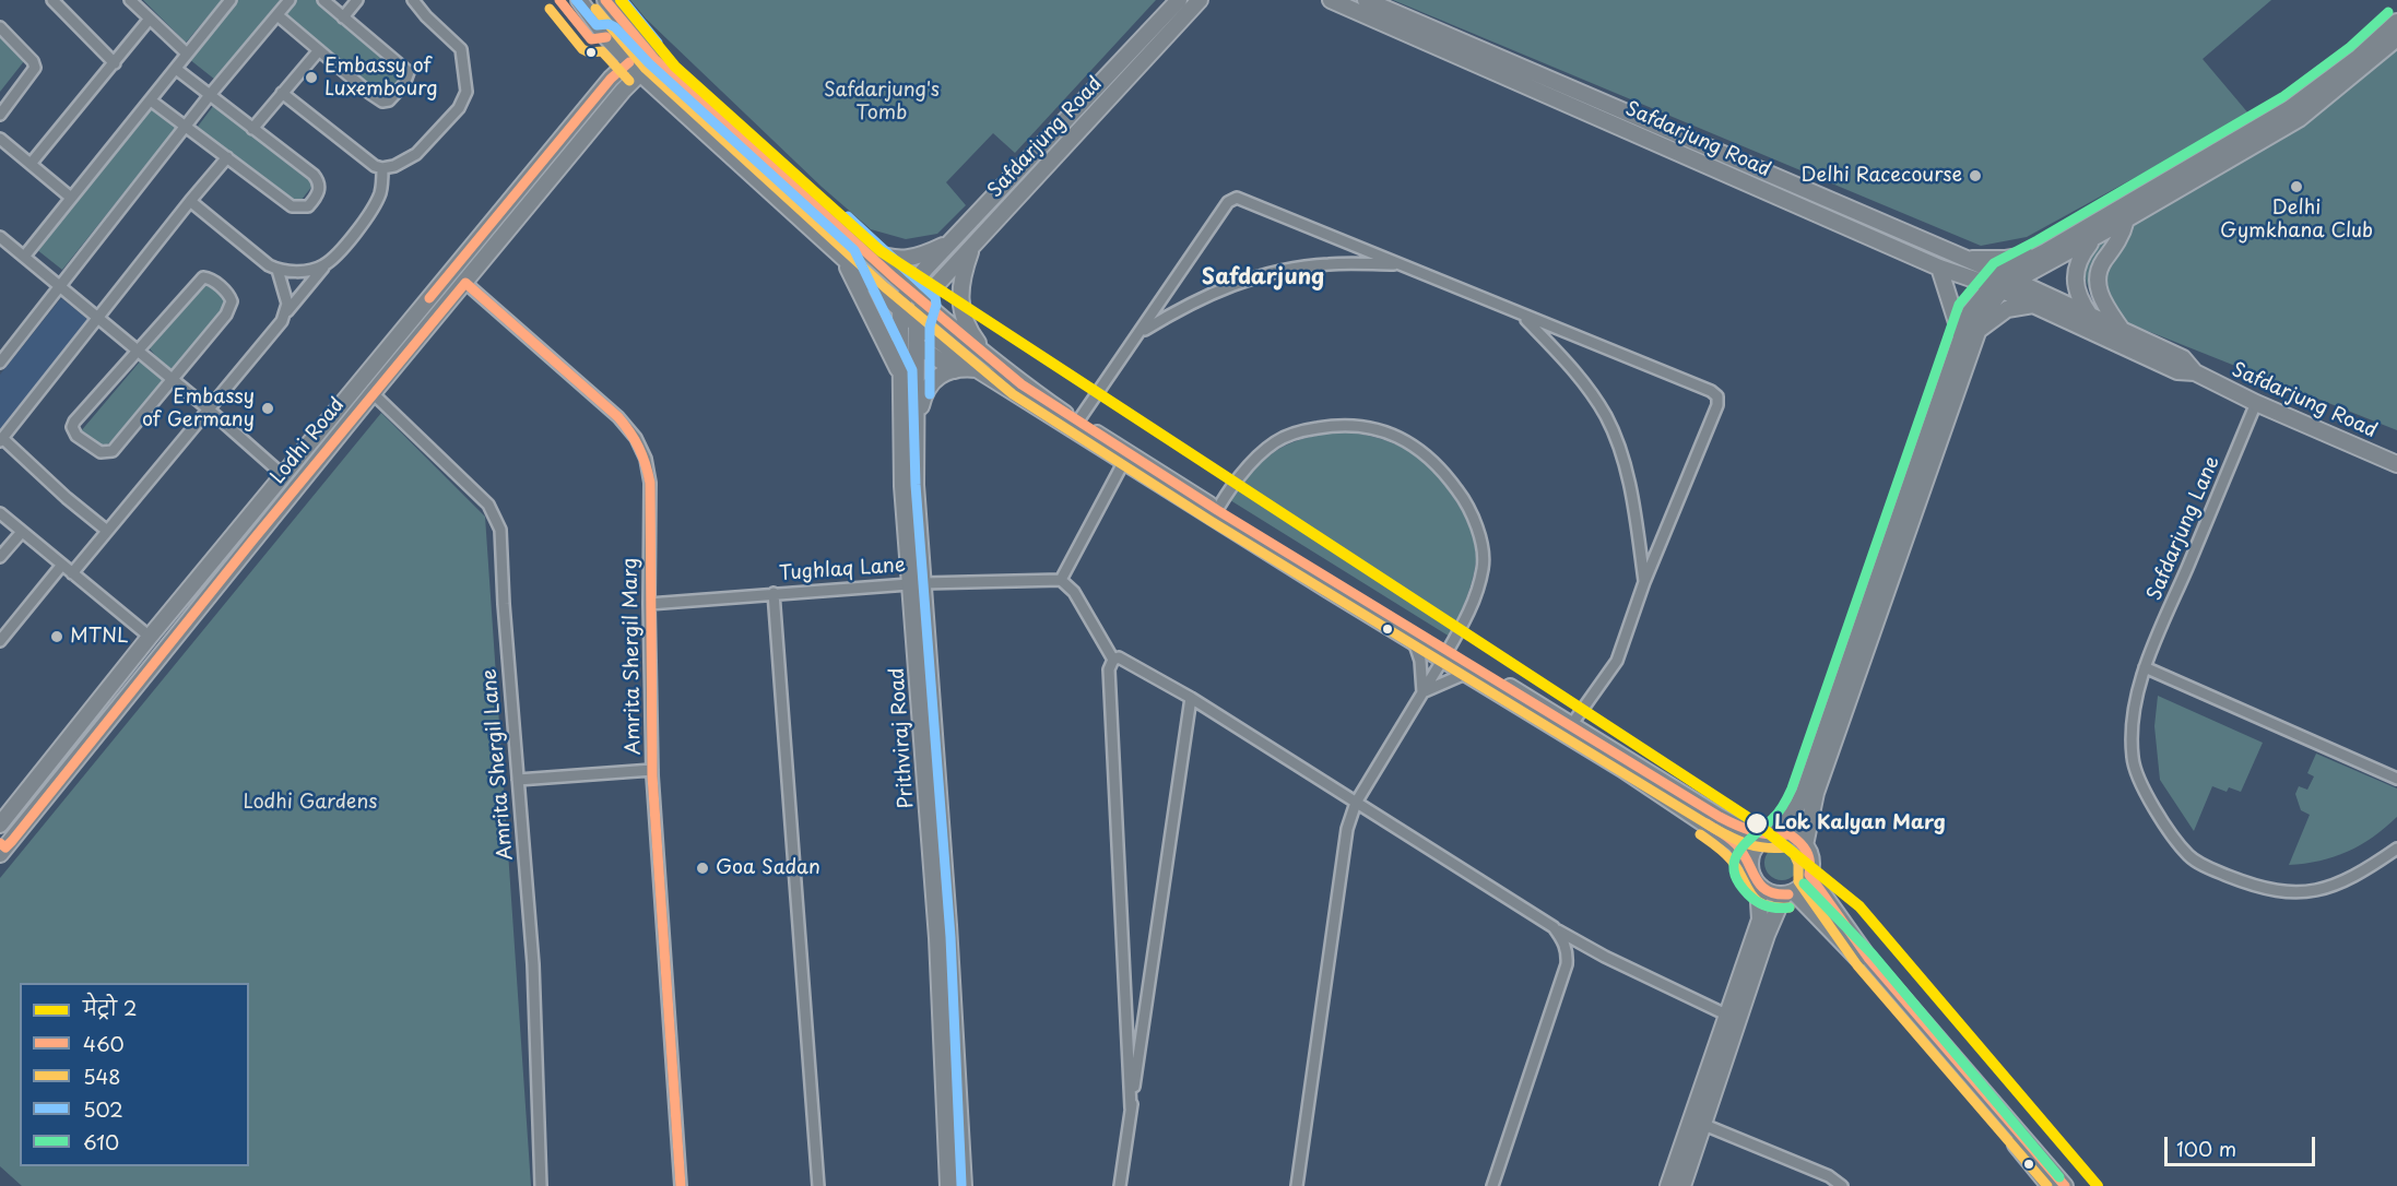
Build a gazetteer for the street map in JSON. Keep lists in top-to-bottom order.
{
  "streets": {
    "main road": ["Safdarjung Road", "Lodhi Road", "Prithviraj Road"],
    "street": [
      "Safdarjung Lane",
      "Tughlaq Lane",
      "Amrita Shergil Marg",
      "Amrita Shergil Lane"
    ]
  },
  "crossings": [
    ["Safdarjung Road", "Safdarjung Lane"],
    ["Safdarjung Road", "Prithviraj Road"],
    ["Lodhi Road", "Amrita Shergil Marg"],
    ["Lodhi Road", "Amrita Shergil Lane"],
    ["Tughlaq Lane", "Amrita Shergil Marg"],
    ["Tughlaq Lane", "Prithviraj Road"]
  ],
  "districts": ["Safdarjung"],
  "parks": ["Safdarjung's Tomb", "Lodhi Gardens"],
  "places": [
    "Embassy of Luxembourg",
    "Delhi Racecourse",
    "Delhi Gymkhana Club",
    "Embassy of Germany",
    "MTNL",
    "Lok Kalyan Marg",
    "Goa Sadan"
  ],
  "lines": [
    "metro line 2",
    "transit line 460",
    "transit line 502",
    "transit line 548",
    "transit line 610"
  ],
  "legend": [
    "मेट्रो 2",
    "460",
    "548",
    "502",
    "610"
  ],
  "scale_bar": "100 m"
}
